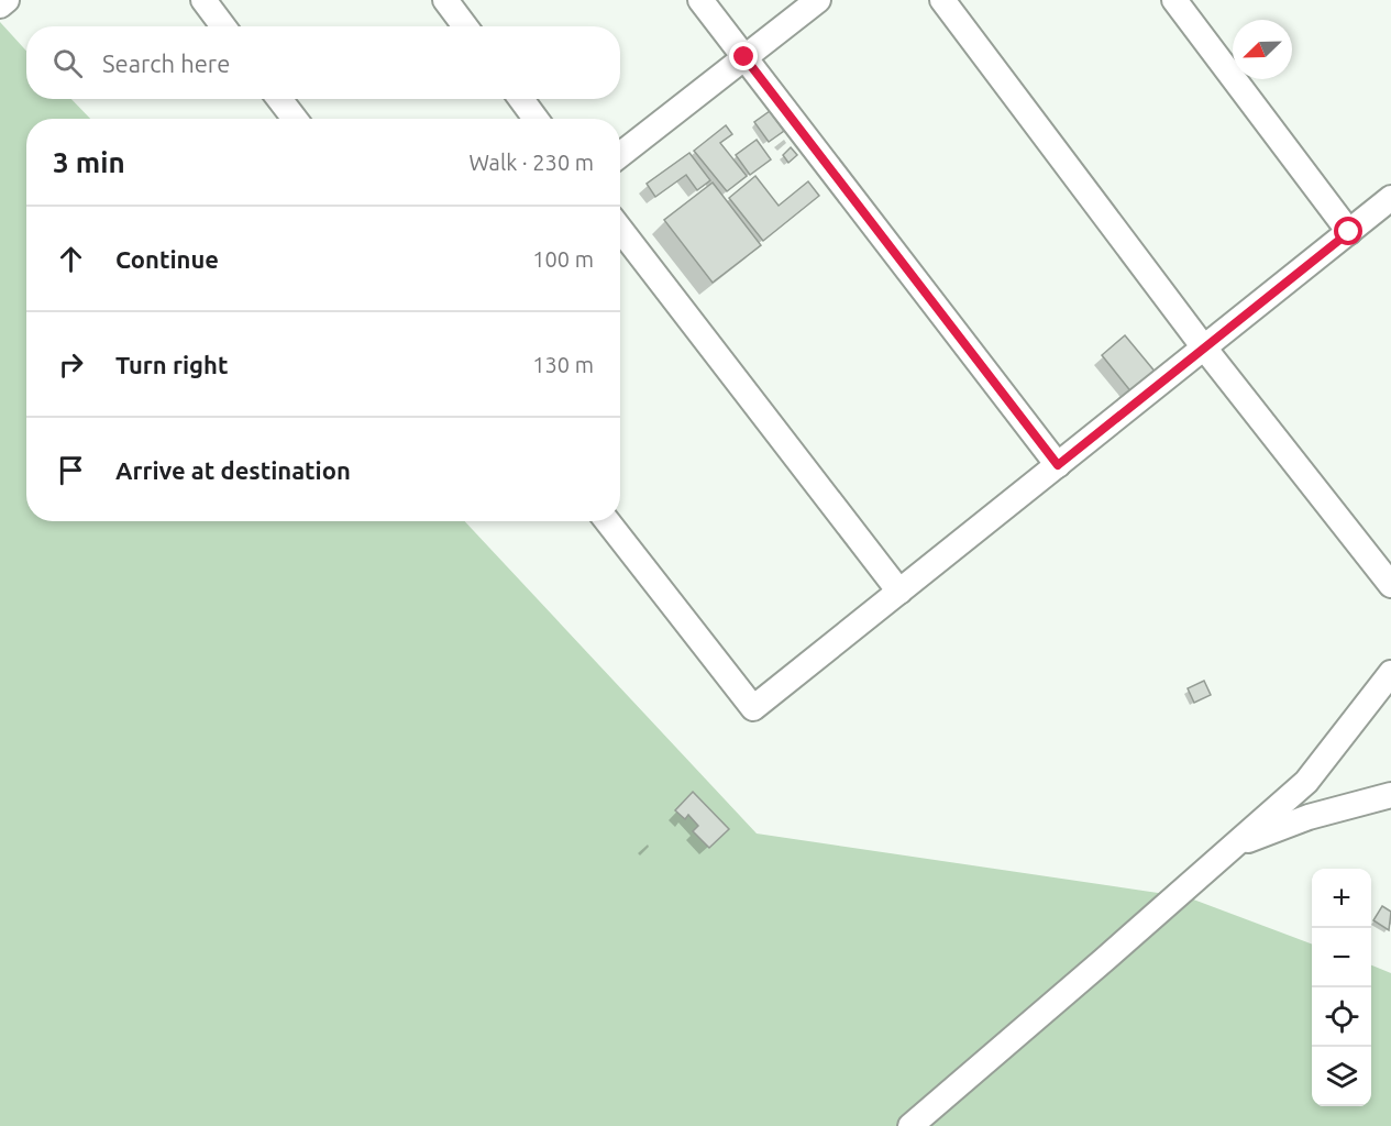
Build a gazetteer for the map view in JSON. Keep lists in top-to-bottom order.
{
  "north": "bottom left",
  "page": {
    "search": "Search here",
    "heading": ["3 min", "Walk · 230 m"],
    "list": [
      ["Continue", "100 m"],
      ["Turn right", "130 m"],
      "Arrive at destination"
    ],
    "map_buttons": ["+", "−"]
  }
}
